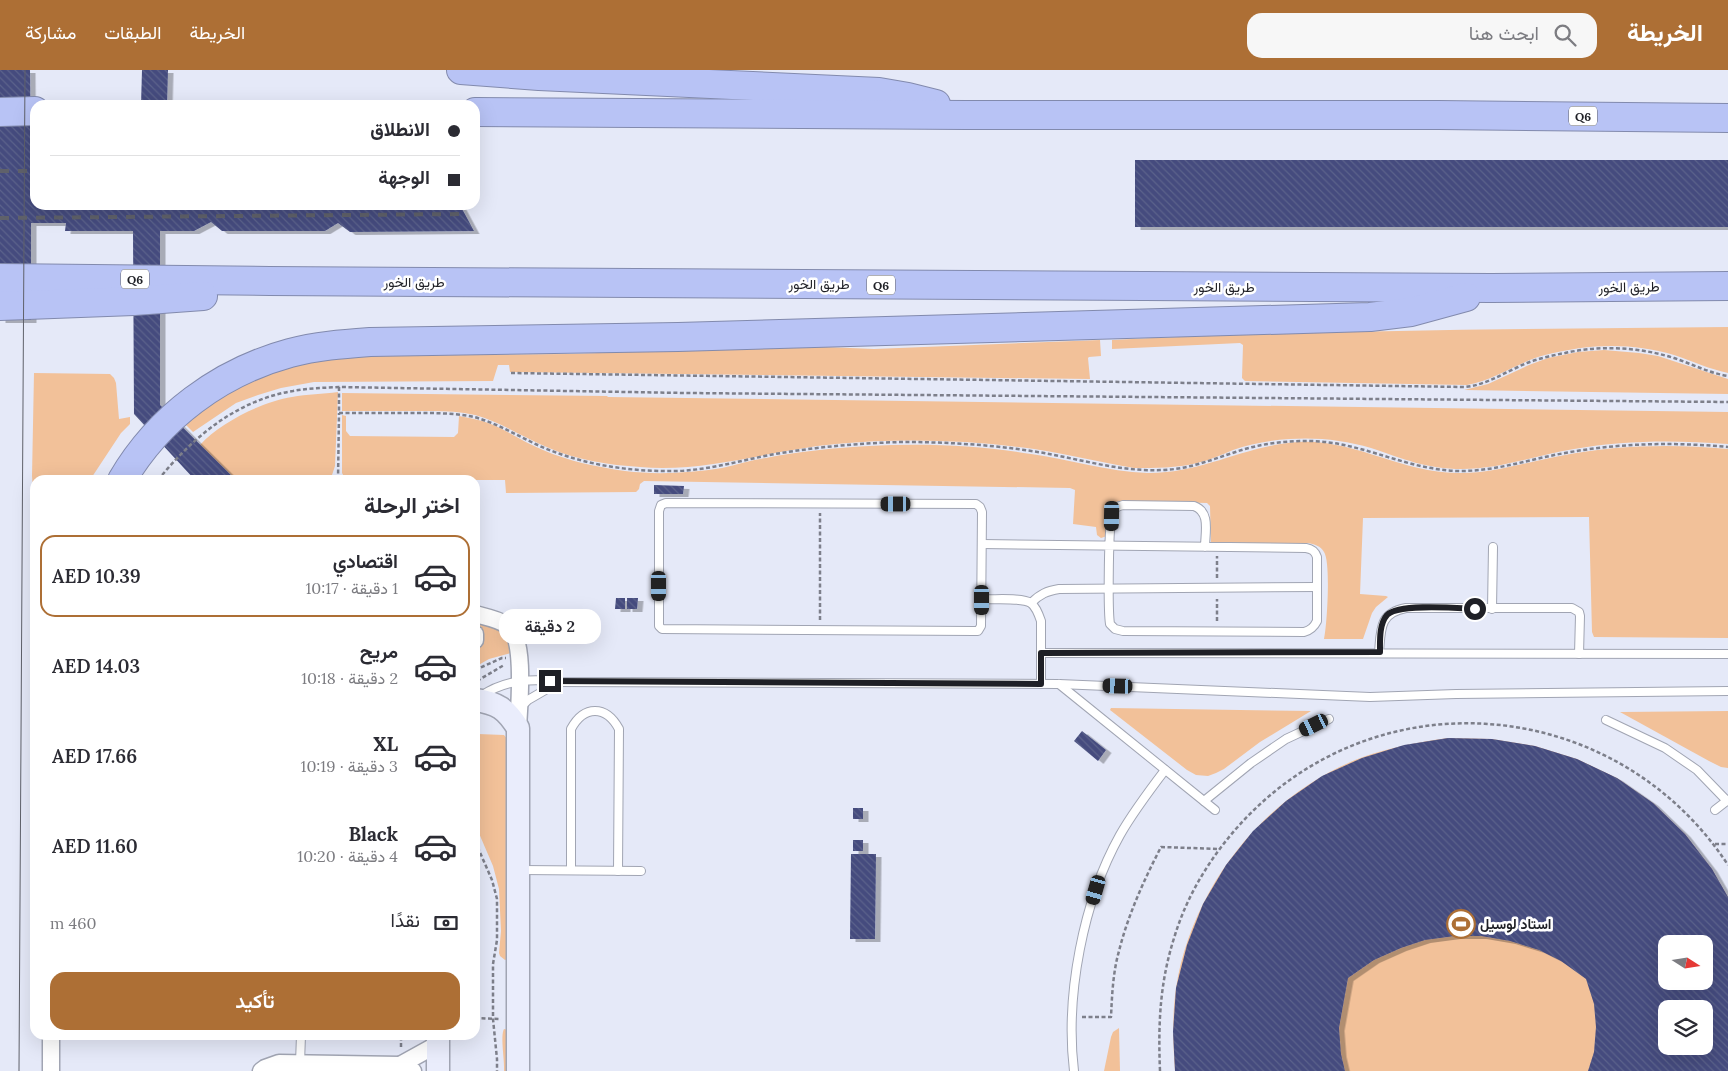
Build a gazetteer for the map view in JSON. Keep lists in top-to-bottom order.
{
  "streets": {
    "highway": ["Q6", "طريق الخور"]
  },
  "places": {
    "sports": ["استاد لوسيل"]
  },
  "north": "right",
  "page": {
    "header": "الخريطة",
    "search": "ابحث هنا",
    "nav": ["الخريطة", "الطبقات", "مشاركة"],
    "banner": ["الانطلاق", "الوجهة"],
    "heading": "اختر الرحلة",
    "list": [
      {
        "name": "اقتصادي",
        "note": "1 دقيقة · 10:17",
        "value": "AED 10.39"
      },
      {
        "name": "مريح",
        "note": "2 دقيقة · 10:18",
        "value": "AED 14.03"
      },
      {
        "name": "XL",
        "note": "3 دقيقة · 10:19",
        "value": "AED 17.66"
      },
      {
        "name": "Black",
        "note": "4 دقيقة · 10:20",
        "value": "AED 11.60"
      }
    ],
    "bubble": "2 دقيقة",
    "pay": ["نقدًا", "460 m"],
    "buttons": "تأكيد"
  }
}
